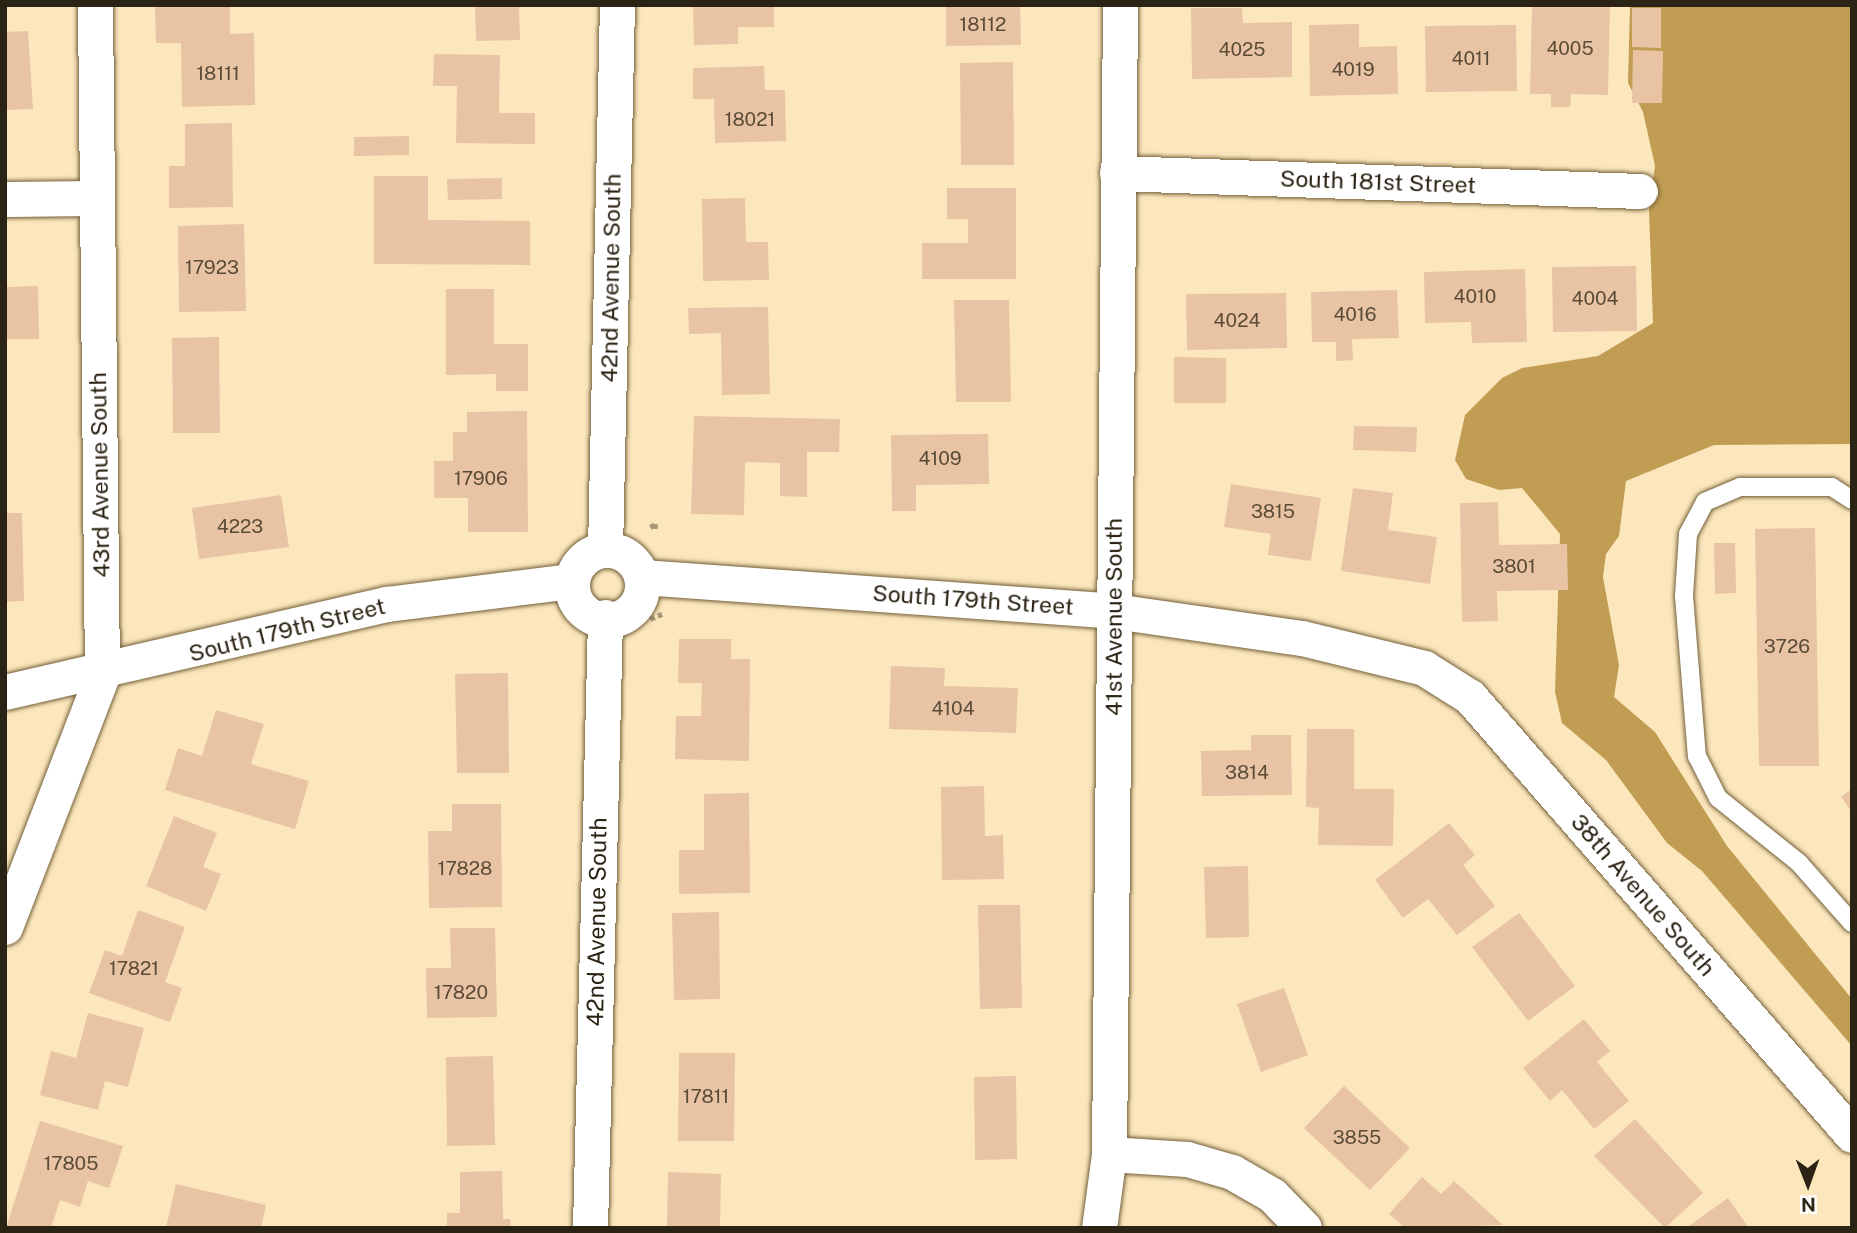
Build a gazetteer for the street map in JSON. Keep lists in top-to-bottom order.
{
  "streets": {
    "street": [
      "South 181st Street",
      "42nd Avenue South",
      "43rd Avenue South",
      "South 179th Street",
      "41st Avenue South",
      "38th Avenue South"
    ]
  },
  "crossings": [
    ["South 181st Street", "41st Avenue South"],
    ["42nd Avenue South", "South 179th Street"],
    ["43rd Avenue South", "South 179th Street"],
    ["South 179th Street", "41st Avenue South"],
    ["South 179th Street", "38th Avenue South"]
  ],
  "house_numbers": [
    "18112",
    "4005",
    "4025",
    "4011",
    "4019",
    "18111",
    "18021",
    "17923",
    "4010",
    "4004",
    "4016",
    "4024",
    "4109",
    "17906",
    "3815",
    "4223",
    "3801",
    "3726",
    "4104",
    "3814",
    "17828",
    "17821",
    "17820",
    "17811",
    "3855",
    "17805"
  ],
  "north": "bottom"
}
